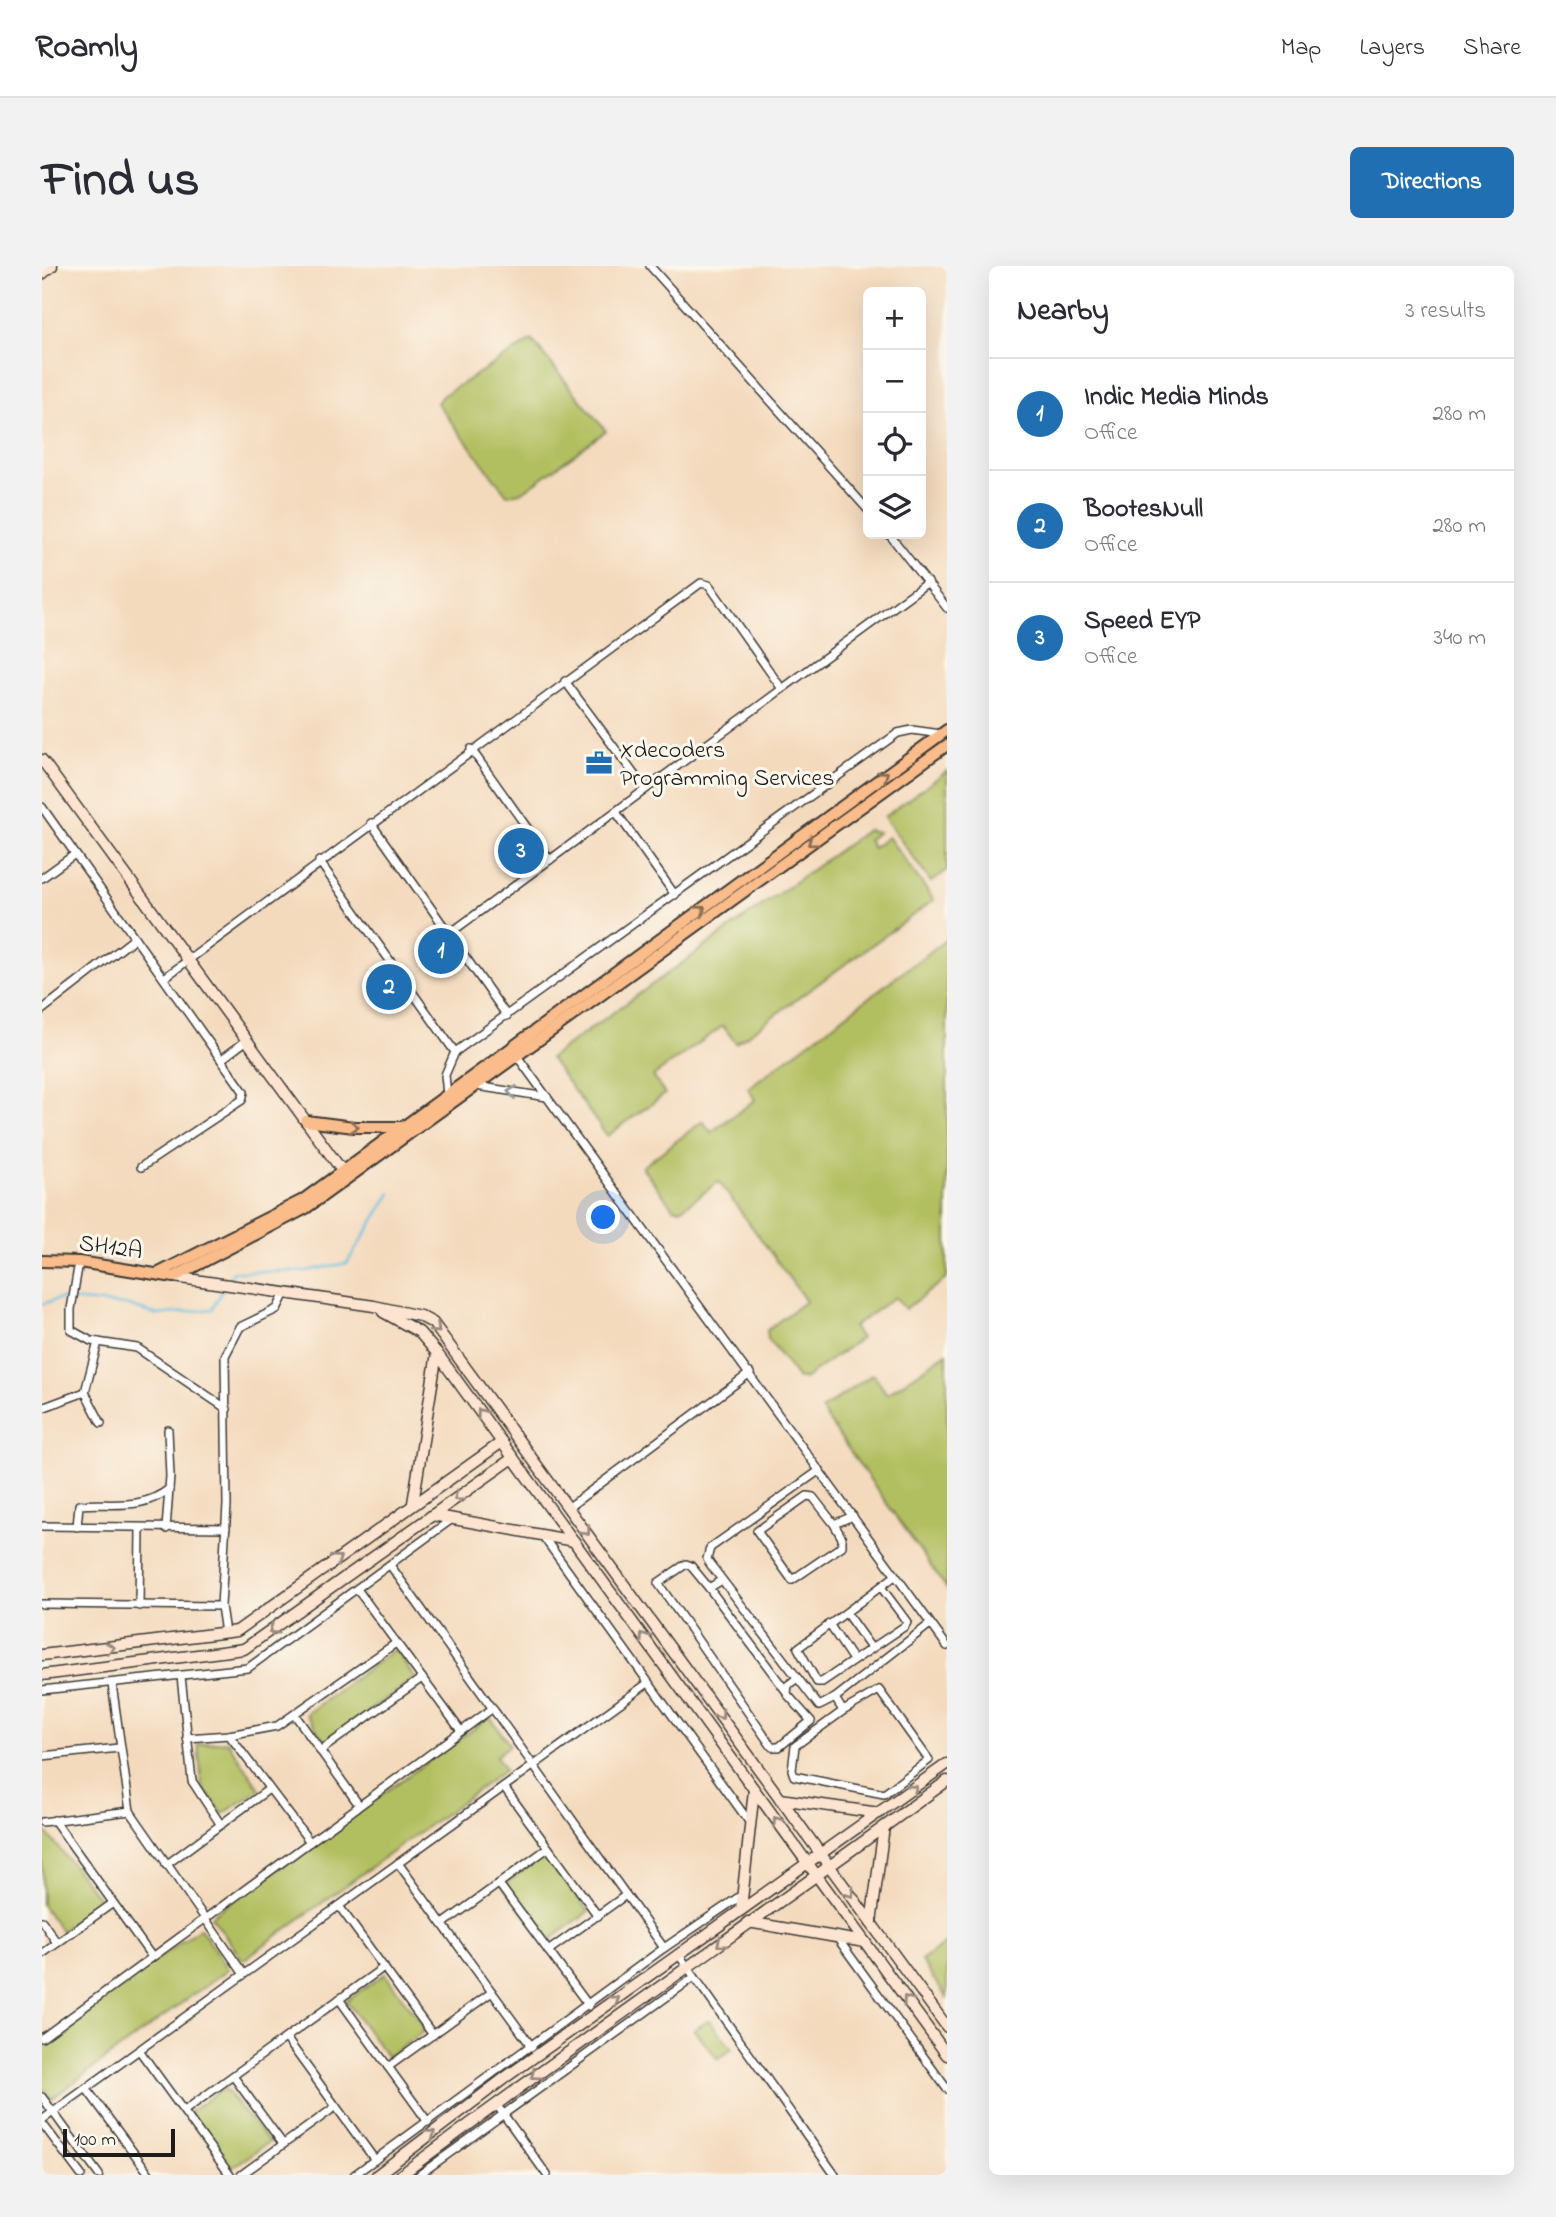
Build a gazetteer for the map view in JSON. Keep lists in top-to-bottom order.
{
  "streets": {
    "main road": ["SH12A"]
  },
  "places": {
    "office": ["Xdecoders Programming Services"]
  },
  "scale_bar": "100 m",
  "page": {
    "header": "Roamly",
    "nav": ["Map", "Layers", "Share"],
    "title": "Find us",
    "buttons": "Directions",
    "heading": ["Nearby", "3 results"],
    "map_buttons": ["+", "−"],
    "list": [
      {
        "mark": "1",
        "name": "Indic Media Minds",
        "note": "Office",
        "value": "280 m"
      },
      {
        "mark": "2",
        "name": "BootesNull",
        "note": "Office",
        "value": "280 m"
      },
      {
        "mark": "3",
        "name": "Speed EYP",
        "note": "Office",
        "value": "340 m"
      }
    ],
    "pins": ["3", "1", "2"],
    "scale": "100 m"
  }
}
